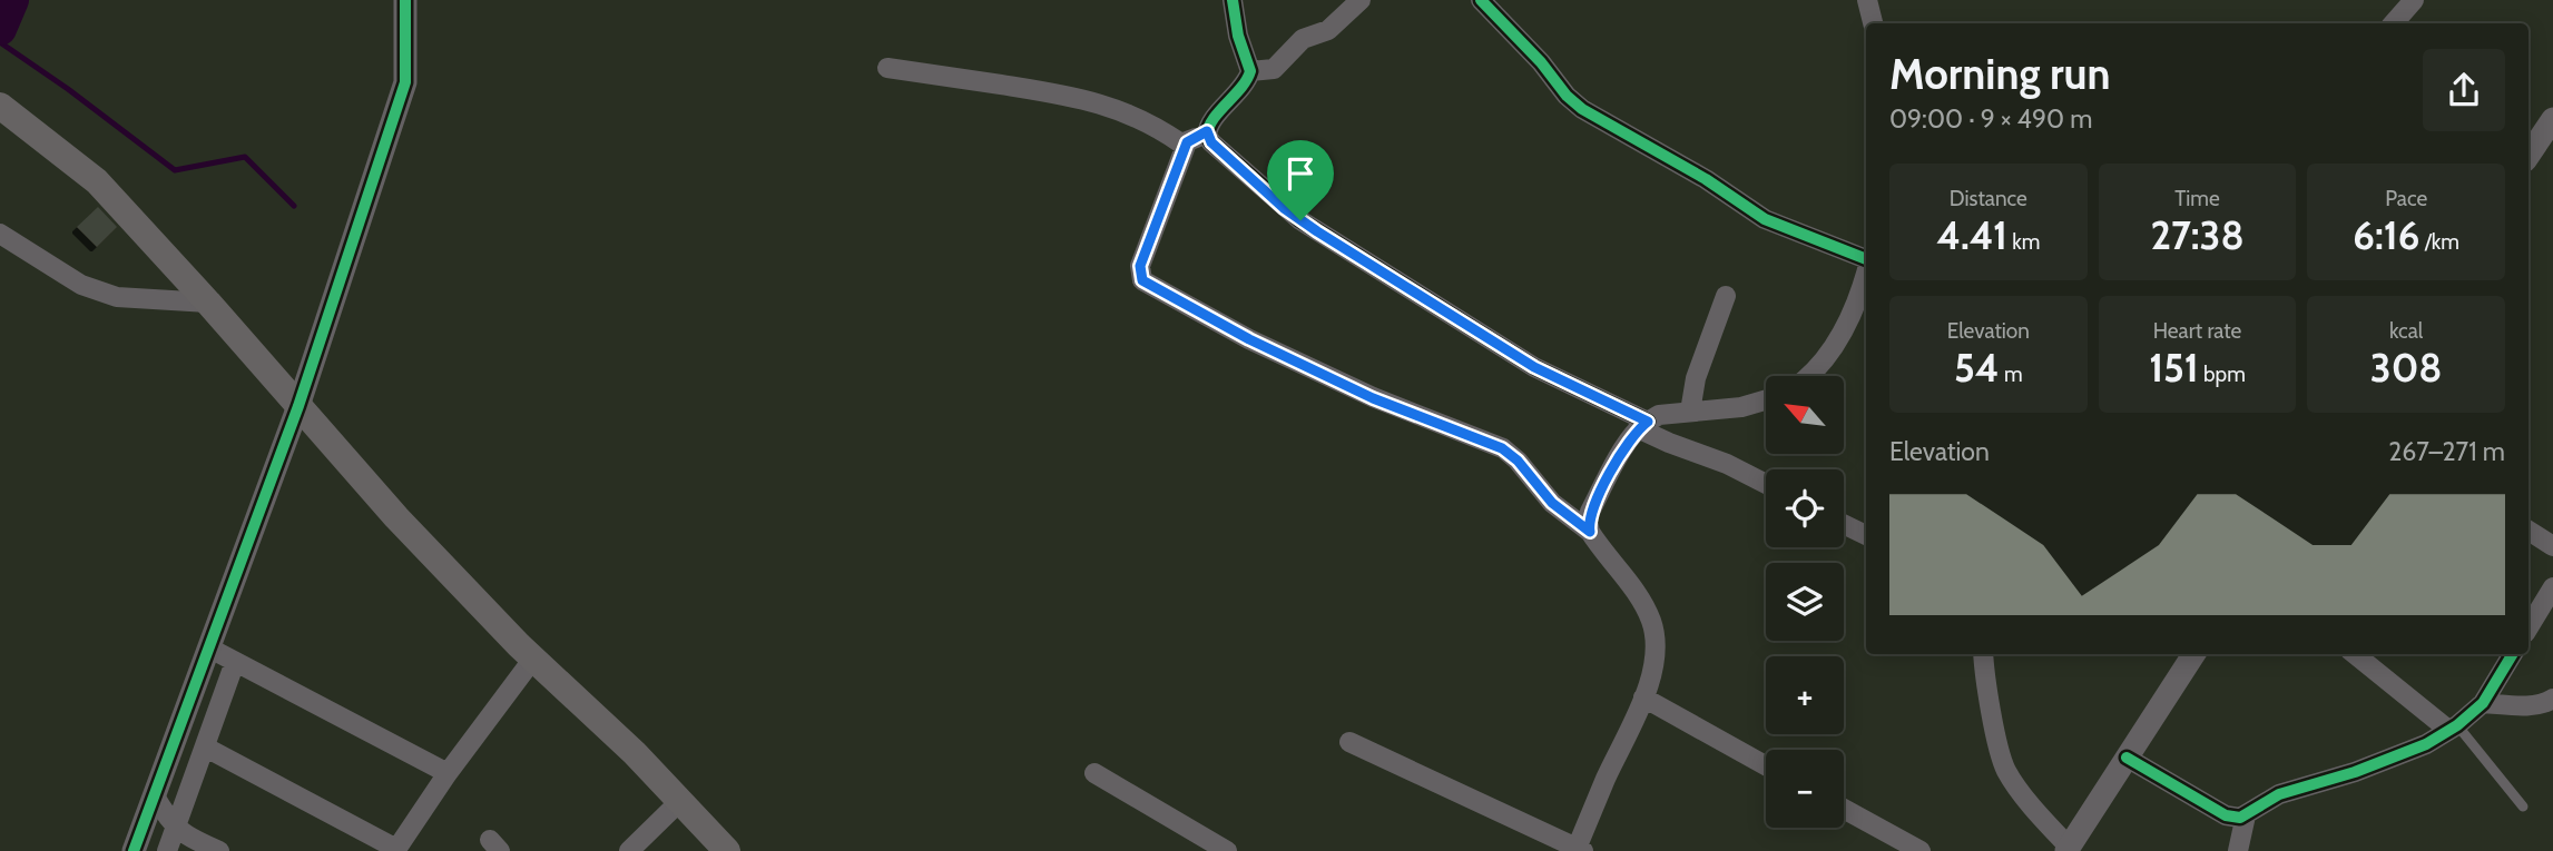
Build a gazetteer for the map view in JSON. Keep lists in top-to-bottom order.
{
  "north": "top left",
  "page": {
    "heading": ["Morning run", "09:00 · 9 × 490 m"],
    "stats": [
      ["Distance", "4.41 km"],
      ["Time", "27:38"],
      ["Pace", "6:16 /km"],
      ["Elevation", "54 m"],
      ["Heart rate", "151 bpm"],
      ["kcal", "308"]
    ],
    "map_buttons": ["+", "−"],
    "chart": ["Elevation", "267–271 m"]
  }
}
